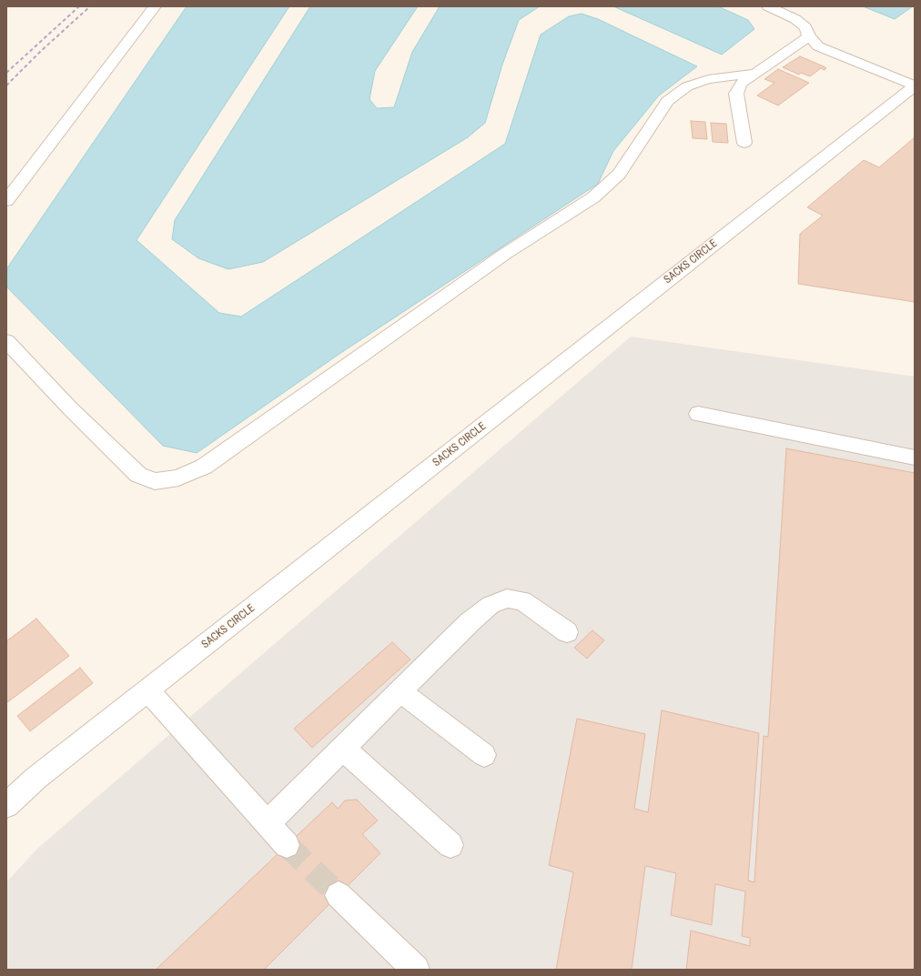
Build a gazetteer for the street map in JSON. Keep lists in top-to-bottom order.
{
  "streets": {
    "lane": ["SACKS CIRCLE"]
  }
}
